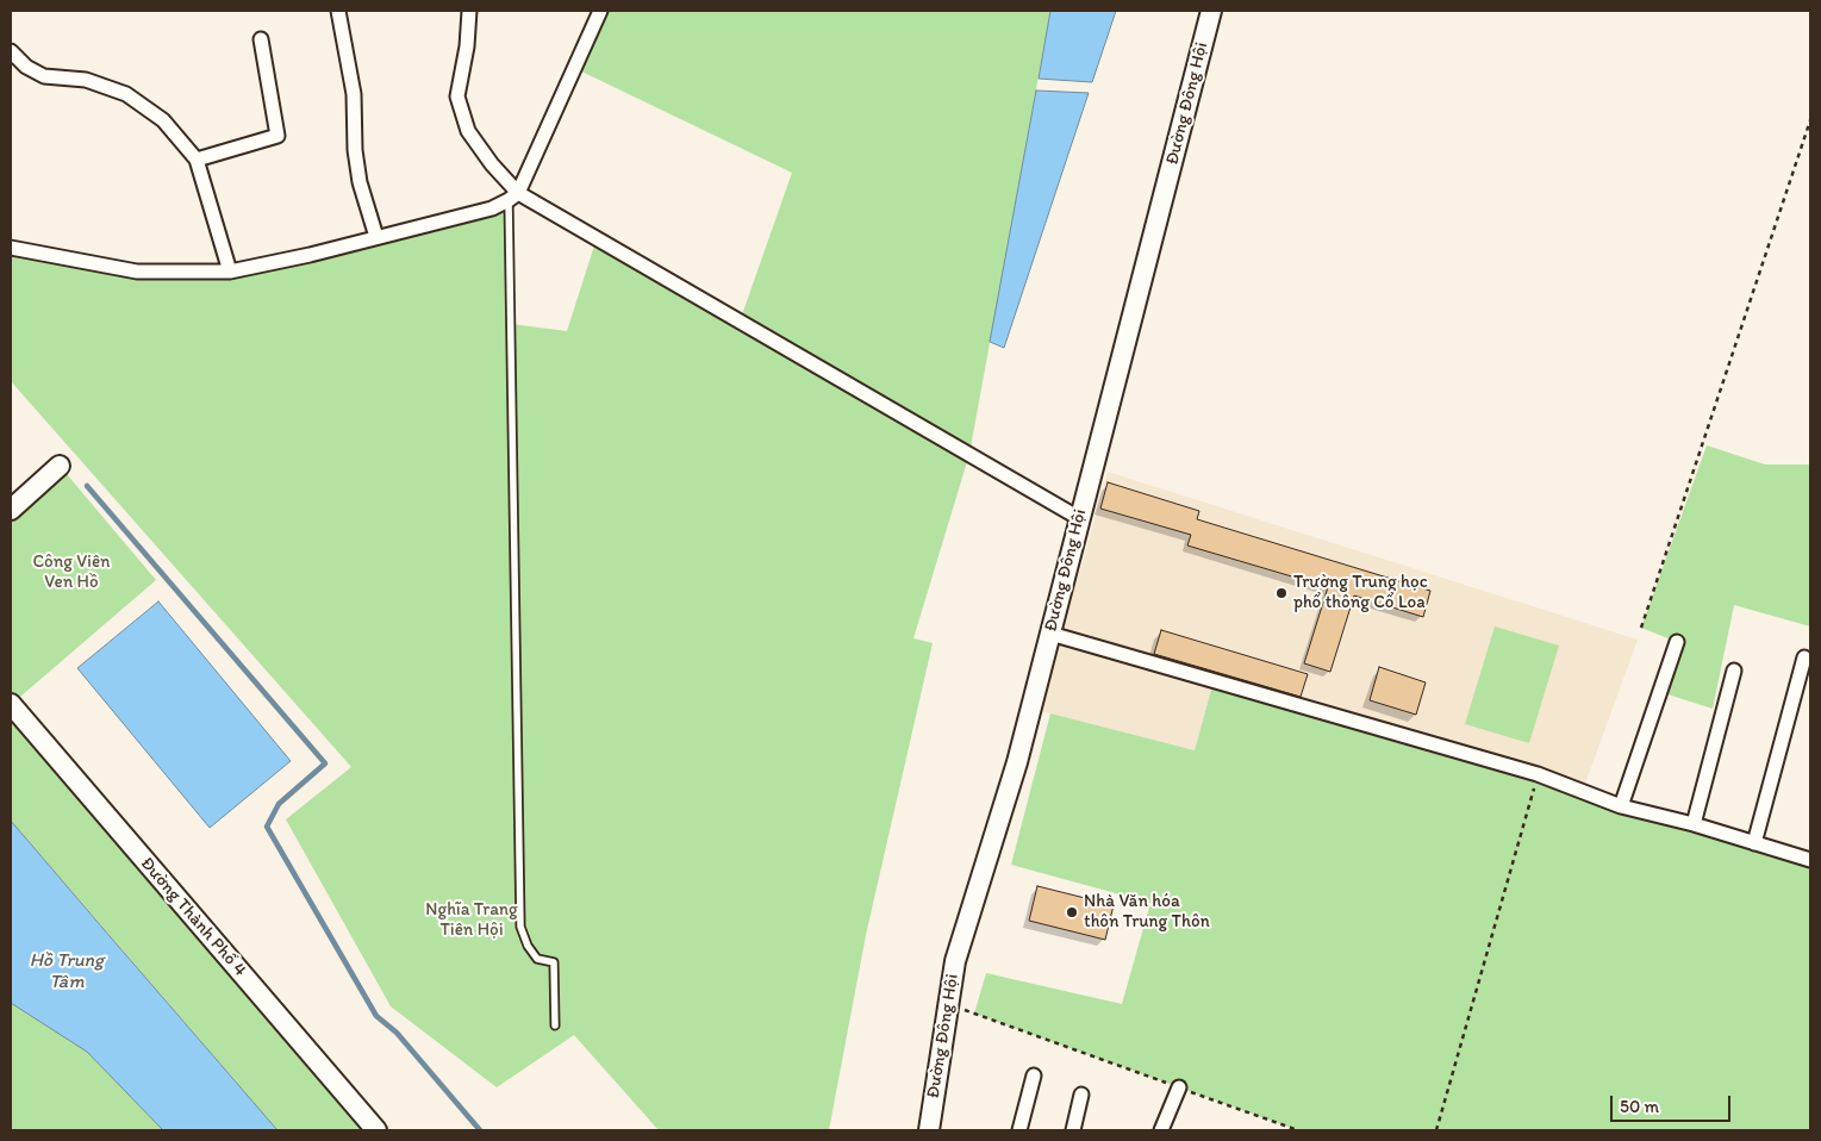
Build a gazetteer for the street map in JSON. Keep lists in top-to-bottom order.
{
  "streets": {
    "street": ["Đường Đông Hội", "Đường Thành Phố 4"]
  },
  "water": ["Hồ Trung Tâm"],
  "parks": ["Công Viên Ven Hồ", "Nghĩa Trang Tiên Hội"],
  "places": ["Trường Trung học phổ thông Cổ Loa", "Nhà Văn hóa thôn Trung Thôn"],
  "scale_bar": "50 m"
}
